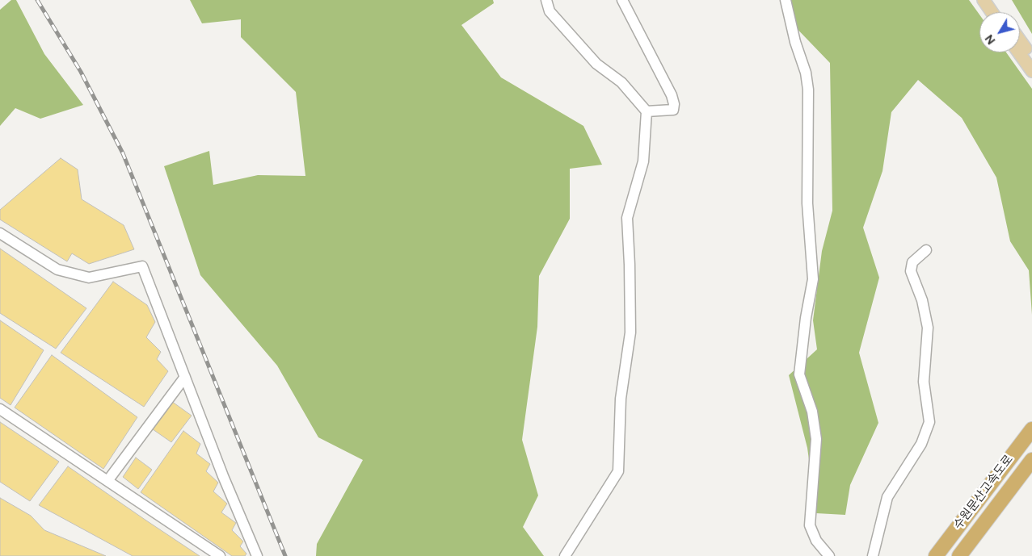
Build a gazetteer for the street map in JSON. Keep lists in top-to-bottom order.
{
  "streets": {
    "highway": ["수원문산고속도로"]
  },
  "north": "bottom left"
}
